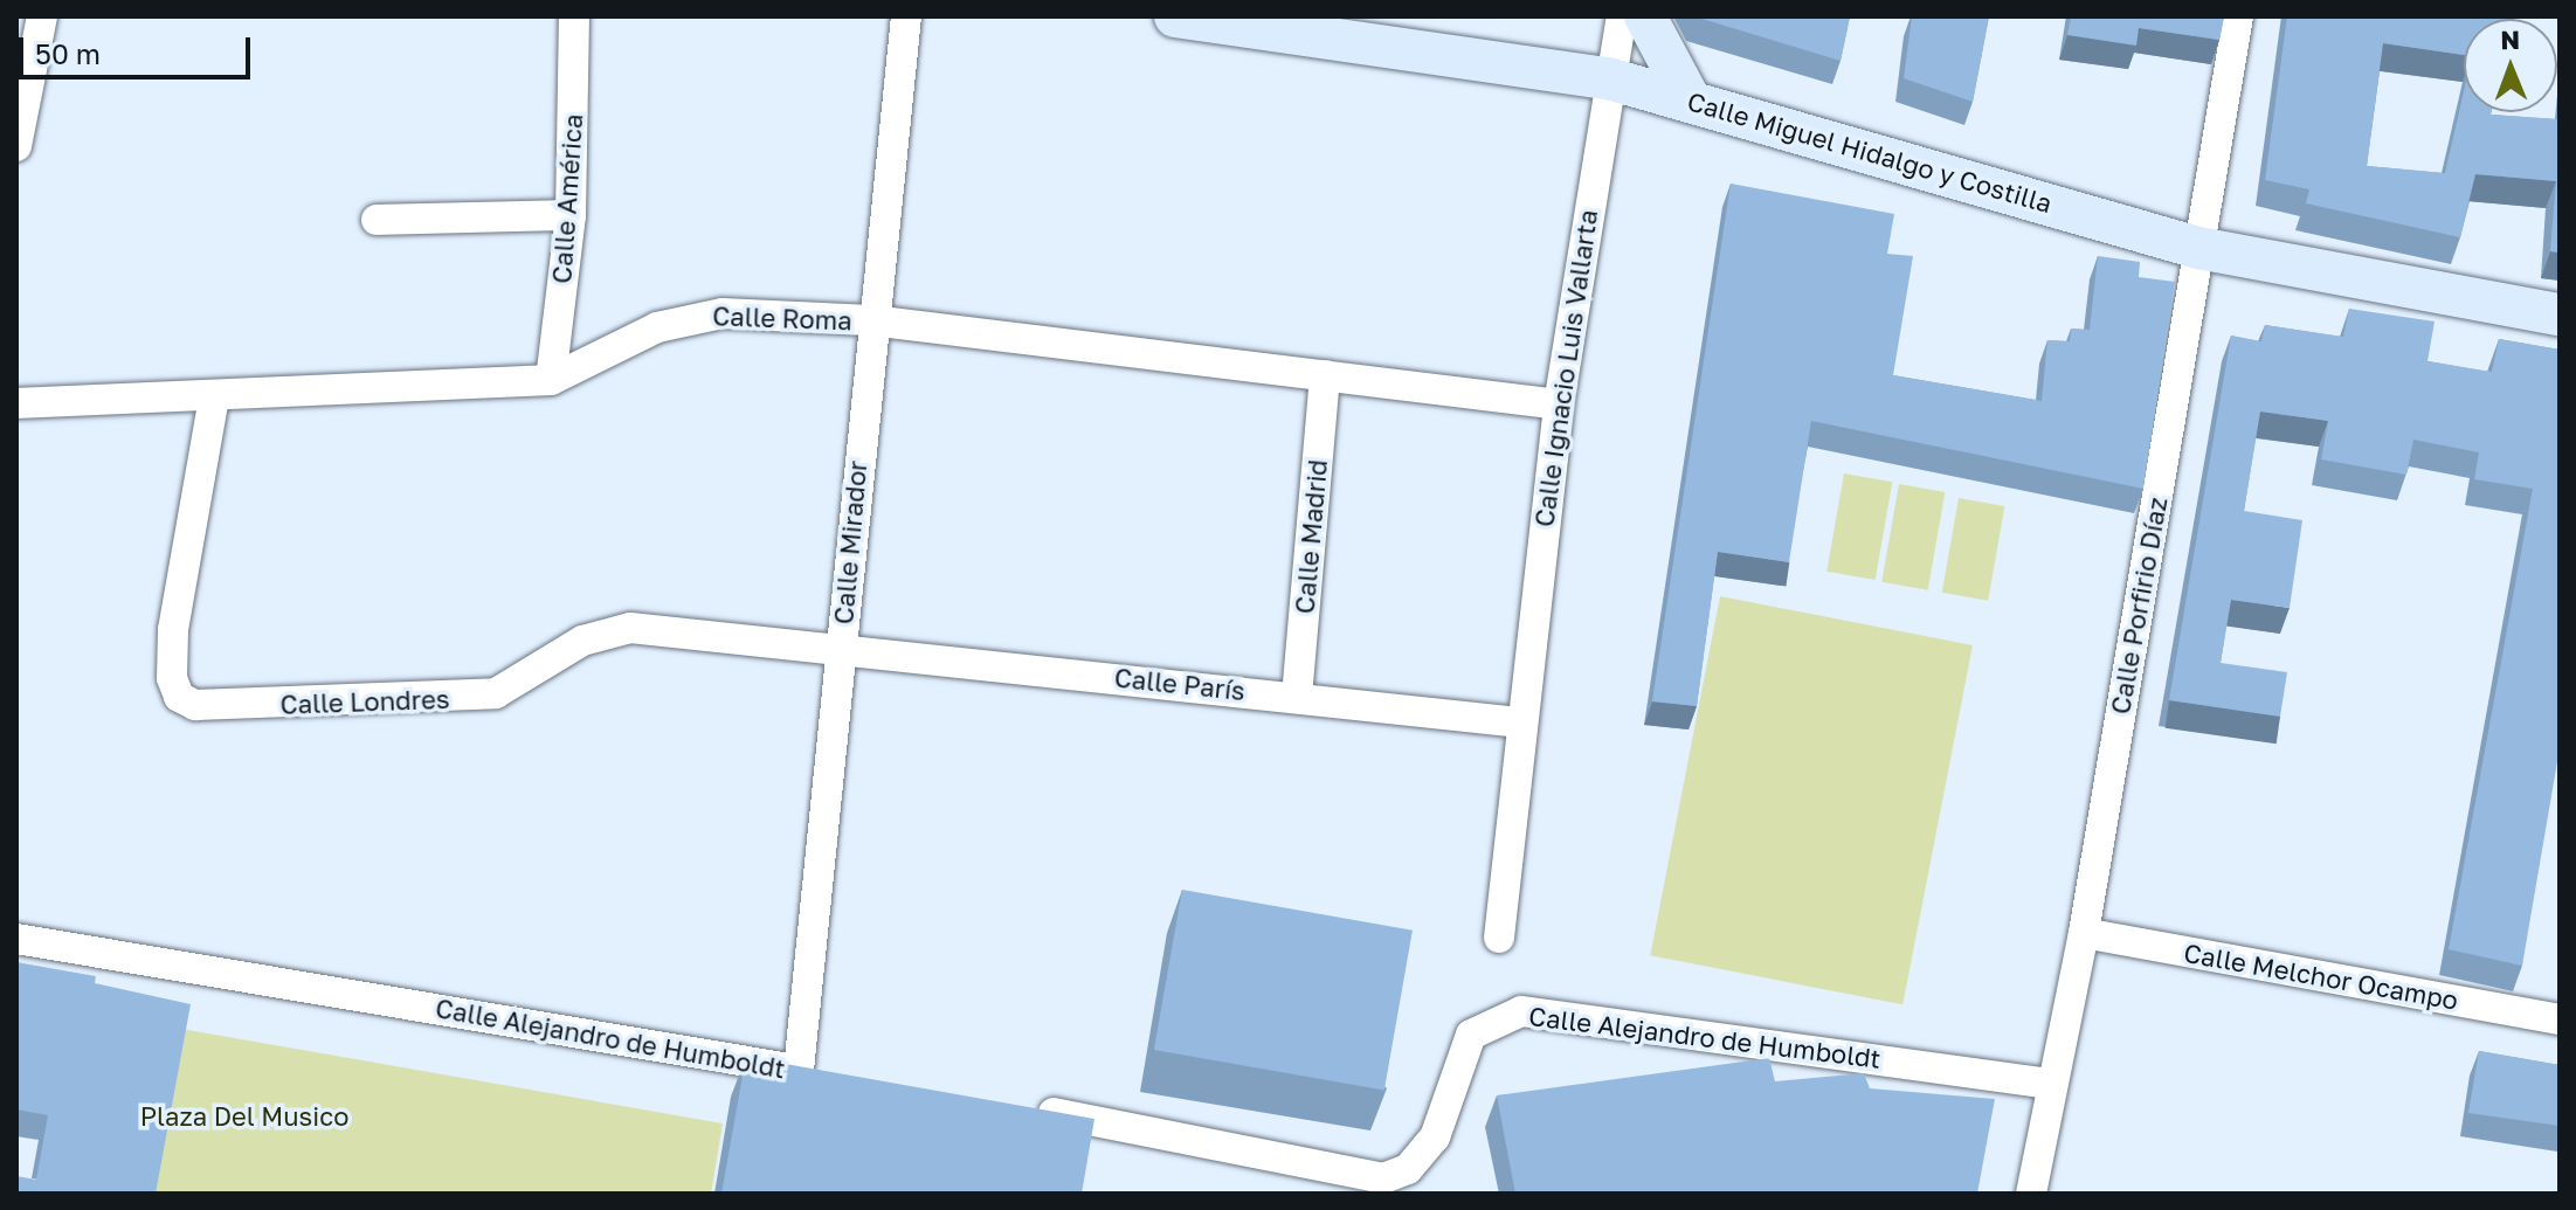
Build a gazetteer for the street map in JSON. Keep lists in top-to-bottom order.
{
  "streets": {
    "street": [
      "Calle Miguel Hidalgo y Costilla",
      "Calle América",
      "Calle Roma",
      "Calle Ignacio Luis Vallarta",
      "Calle Madrid",
      "Calle Mirador",
      "Calle Porfirio Díaz",
      "Calle París",
      "Calle Londres",
      "Calle Melchor Ocampo",
      "Calle Alejandro de Humboldt"
    ]
  },
  "crossings": [
    ["Calle Miguel Hidalgo y Costilla", "Calle Ignacio Luis Vallarta"],
    ["Calle Miguel Hidalgo y Costilla", "Calle Porfirio Díaz"],
    ["Calle América", "Calle Roma"],
    ["Calle Roma", "Calle Ignacio Luis Vallarta"],
    ["Calle Roma", "Calle Madrid"],
    ["Calle Roma", "Calle Mirador"],
    ["Calle Roma", "Calle Londres"],
    ["Calle Ignacio Luis Vallarta", "Calle París"],
    ["Calle Madrid", "Calle París"],
    ["Calle Mirador", "Calle París"],
    ["Calle Mirador", "Calle Londres"],
    ["Calle Mirador", "Calle Alejandro de Humboldt"],
    ["Calle Porfirio Díaz", "Calle Melchor Ocampo"],
    ["Calle Porfirio Díaz", "Calle Alejandro de Humboldt"],
    ["Calle París", "Calle Londres"]
  ],
  "parks": ["Plaza Del Musico"],
  "scale_bar": "50 m",
  "north": "top"
}
